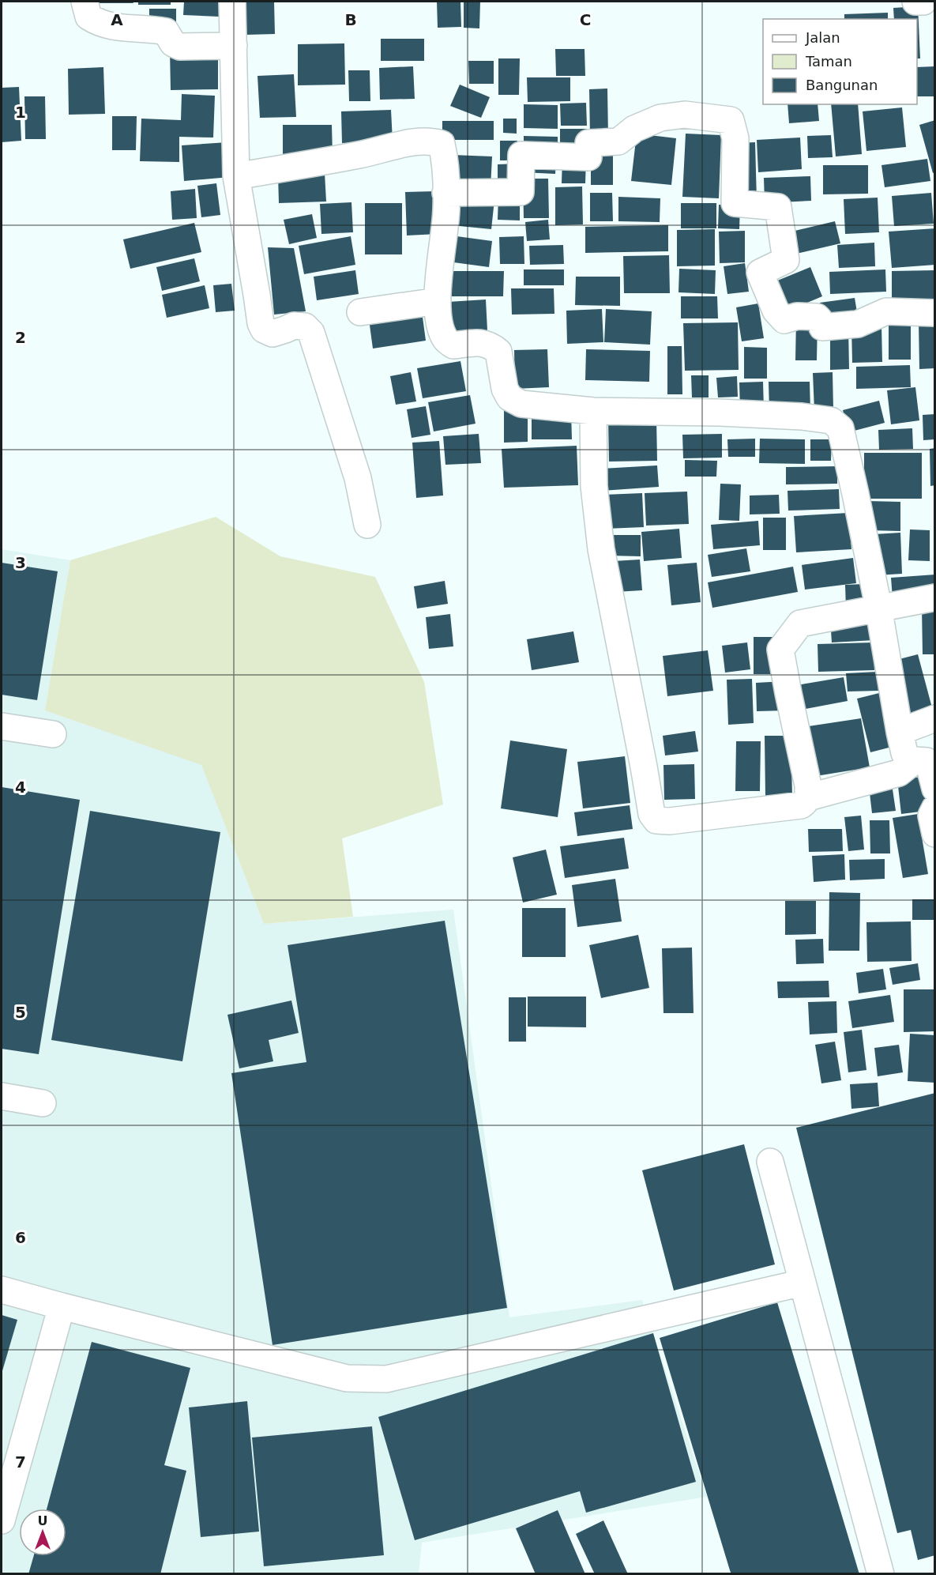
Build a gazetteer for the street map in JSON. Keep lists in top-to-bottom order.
{
  "legend": ["Jalan", "Taman", "Bangunan"],
  "north": "top",
  "grid": {
    "columns": ["A", "B", "C"],
    "rows": [
      "1",
      "2",
      "3",
      "4",
      "5",
      "6",
      "7"
    ]
  }
}
